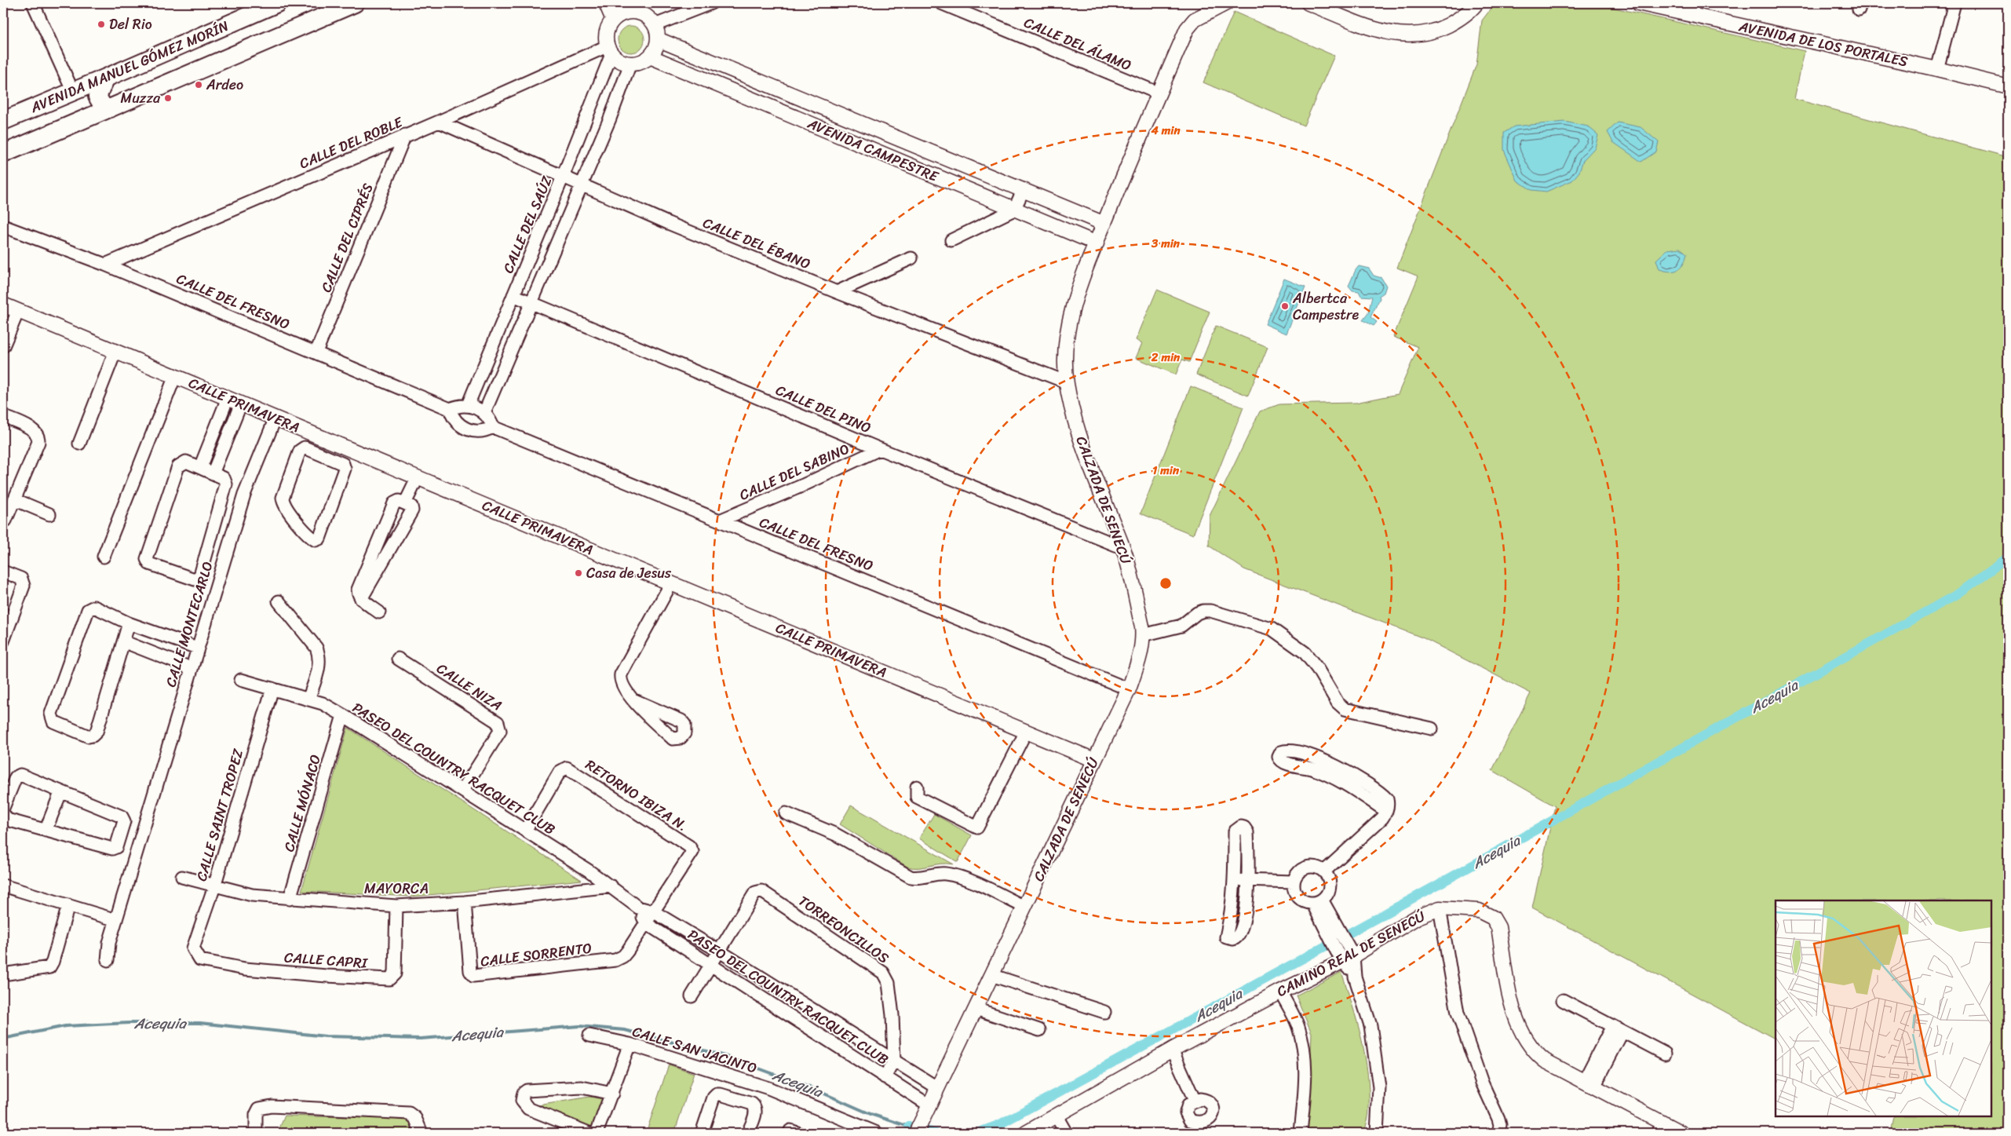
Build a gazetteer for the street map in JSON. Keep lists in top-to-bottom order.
{
  "streets": {
    "main road": ["AVENIDA MANUEL GÓMEZ MORÍN"],
    "street": [
      "CALLE DEL ÁLAMO",
      "AVENIDA DE LOS PORTALES",
      "CALLE DEL ROBLE",
      "AVENIDA CAMPESTRE",
      "CALLE DEL SAÚZ",
      "CALLE DEL CIPRÉS",
      "CALLE DEL ÉBANO",
      "CALLE DEL FRESNO",
      "CALLE PRIMAVERA",
      "CALLE DEL PINO",
      "CALLE DEL SABINO",
      "CALZADA DE SENECÚ",
      "CALLE MONTECARLO",
      "CALLE NIZA",
      "PASEO DEL COUNTRY RACQUET CLUB",
      "RETORNO IBIZA N.",
      "CALLE MÓNACO",
      "CALLE SAINT TROPEZ",
      "MAYORCA",
      "TORREONCILLOS",
      "CAMINO REAL DE SENECÚ",
      "CALLE SORRENTO",
      "CALLE CAPRI",
      "CALLE SAN JACINTO"
    ]
  },
  "crossings": [
    ["CALLE DEL ÁLAMO", "CALZADA DE SENECÚ"],
    ["CALLE DEL ROBLE", "AVENIDA CAMPESTRE"],
    ["CALLE DEL ROBLE", "CALLE DEL SAÚZ"],
    ["CALLE DEL ROBLE", "CALLE DEL CIPRÉS"],
    ["CALLE DEL ROBLE", "CALLE DEL ÉBANO"],
    ["CALLE DEL ROBLE", "CALLE DEL FRESNO"],
    ["AVENIDA CAMPESTRE", "CALLE DEL SAÚZ"],
    ["AVENIDA CAMPESTRE", "CALZADA DE SENECÚ"],
    ["CALLE DEL SAÚZ", "CALLE DEL ÉBANO"],
    ["CALLE DEL SAÚZ", "CALLE DEL PINO"],
    ["CALLE DEL CIPRÉS", "CALLE DEL FRESNO"],
    ["CALLE DEL ÉBANO", "CALZADA DE SENECÚ"],
    ["CALLE DEL FRESNO", "CALLE DEL SABINO"],
    ["CALLE DEL FRESNO", "CALZADA DE SENECÚ"],
    ["CALLE PRIMAVERA", "CALZADA DE SENECÚ"],
    ["CALLE PRIMAVERA", "CALLE MONTECARLO"],
    ["CALLE DEL PINO", "CALLE DEL SABINO"],
    ["CALLE DEL PINO", "CALZADA DE SENECÚ"],
    ["CALZADA DE SENECÚ", "PASEO DEL COUNTRY RACQUET CLUB"],
    ["CALLE NIZA", "PASEO DEL COUNTRY RACQUET CLUB"],
    ["PASEO DEL COUNTRY RACQUET CLUB", "RETORNO IBIZA N."],
    ["PASEO DEL COUNTRY RACQUET CLUB", "CALLE MÓNACO"],
    ["PASEO DEL COUNTRY RACQUET CLUB", "CALLE SAINT TROPEZ"],
    ["PASEO DEL COUNTRY RACQUET CLUB", "MAYORCA"],
    ["PASEO DEL COUNTRY RACQUET CLUB", "TORREONCILLOS"],
    ["PASEO DEL COUNTRY RACQUET CLUB", "CALLE SORRENTO"],
    ["RETORNO IBIZA N.", "CALLE SORRENTO"],
    ["CALLE MÓNACO", "MAYORCA"],
    ["CALLE SAINT TROPEZ", "MAYORCA"],
    ["CALLE SAINT TROPEZ", "CALLE CAPRI"],
    ["MAYORCA", "CALLE SORRENTO"],
    ["MAYORCA", "CALLE CAPRI"]
  ],
  "water": ["Acequia"],
  "places": [
    "Del Rio",
    "Ardeo",
    "Muzza",
    "Albertca Campestre",
    "Casa de Jesus"
  ],
  "rings": [
    "4 min",
    "3 min",
    "2 min",
    "1 min"
  ]
}
